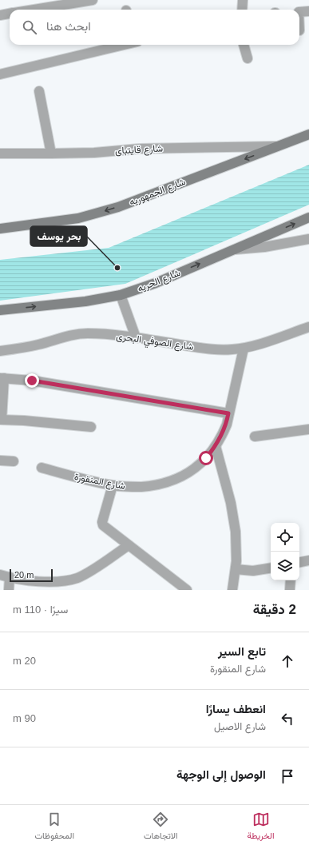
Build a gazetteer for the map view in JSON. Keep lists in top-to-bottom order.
{
  "streets": {
    "street": [
      "شارع قايتباى",
      "شارع الجمهوريه",
      "شارع الحريه",
      "شارع الصوفي البحرى",
      "شارع المنقورة"
    ]
  },
  "crossings": [
    ["شارع قايتباى", "شارع الجمهوريه"],
    ["شارع الصوفي البحرى", "شارع المنقورة"]
  ],
  "one_way": ["شارع الجمهوريه"],
  "places": ["بحر يوسف"],
  "scale_bar": "20 m",
  "page": {
    "search": "ابحث هنا",
    "scale": "20 m",
    "heading": ["2 دقيقة", "سيرًا · 110 m"],
    "list": [
      ["تابع السير", "شارع المنقورة", "20 m"],
      ["انعطف يسارًا", "شارع الاصيل", "90 m"],
      "الوصول إلى الوجهة"
    ],
    "nav": ["الخريطة", "الاتجاهات", "المحفوظات"]
  }
}
